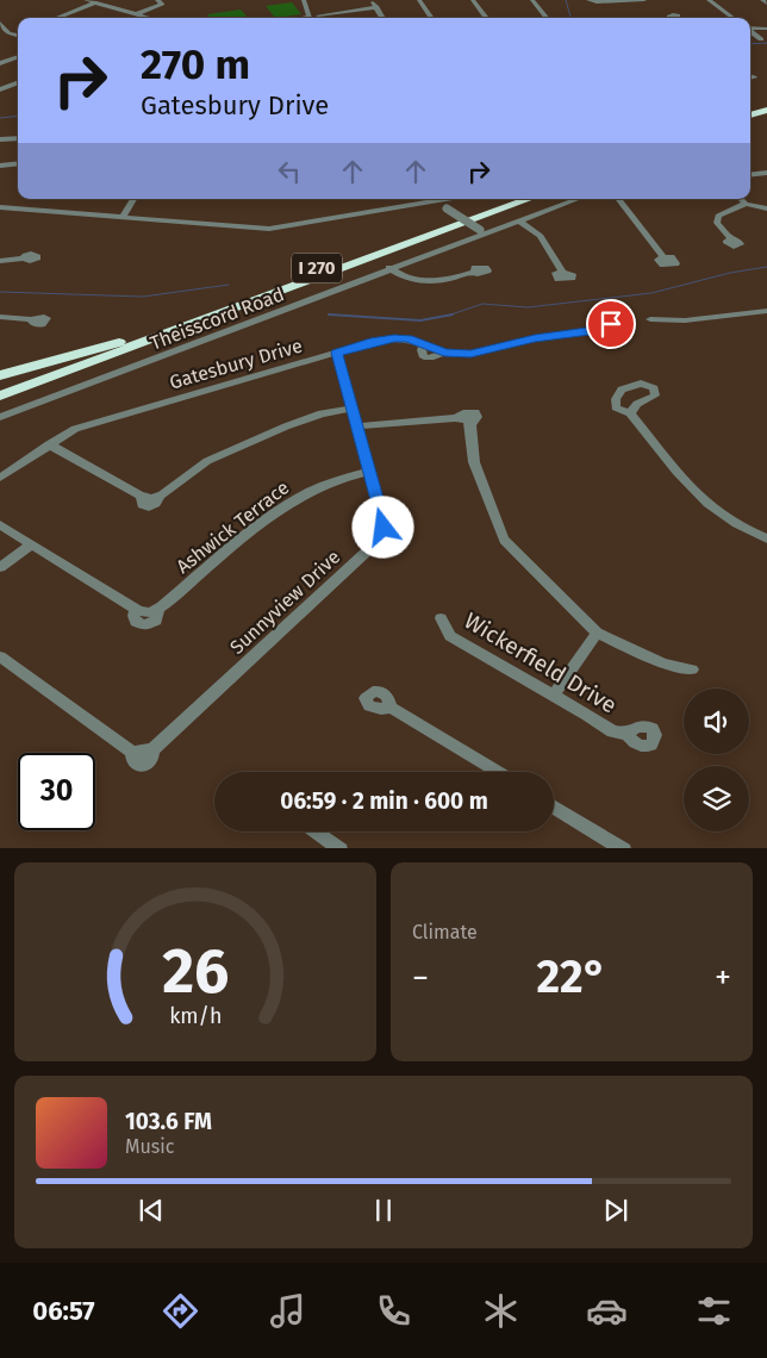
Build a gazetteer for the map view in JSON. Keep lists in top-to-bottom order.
{
  "streets": {
    "highway": ["I 270"],
    "street": [
      "Theisscord Road",
      "Gatesbury Drive",
      "Ashwick Terrace",
      "Sunnyview Drive",
      "Wickerfield Drive"
    ]
  },
  "crossings": [
    ["Gatesbury Drive", "Sunnyview Drive"],
    ["Ashwick Terrace", "Sunnyview Drive"]
  ],
  "page": {
    "turn": ["270 m", "Gatesbury Drive"],
    "limit": "30",
    "trip": "06:59 · 2 min · 600 m",
    "tile": "Climate",
    "heat": ["−", "22°", "+"],
    "song": ["103.6 FM", "Music"],
    "tabs": "06:57",
    "gauge": ["26", "km/h"]
  }
}
